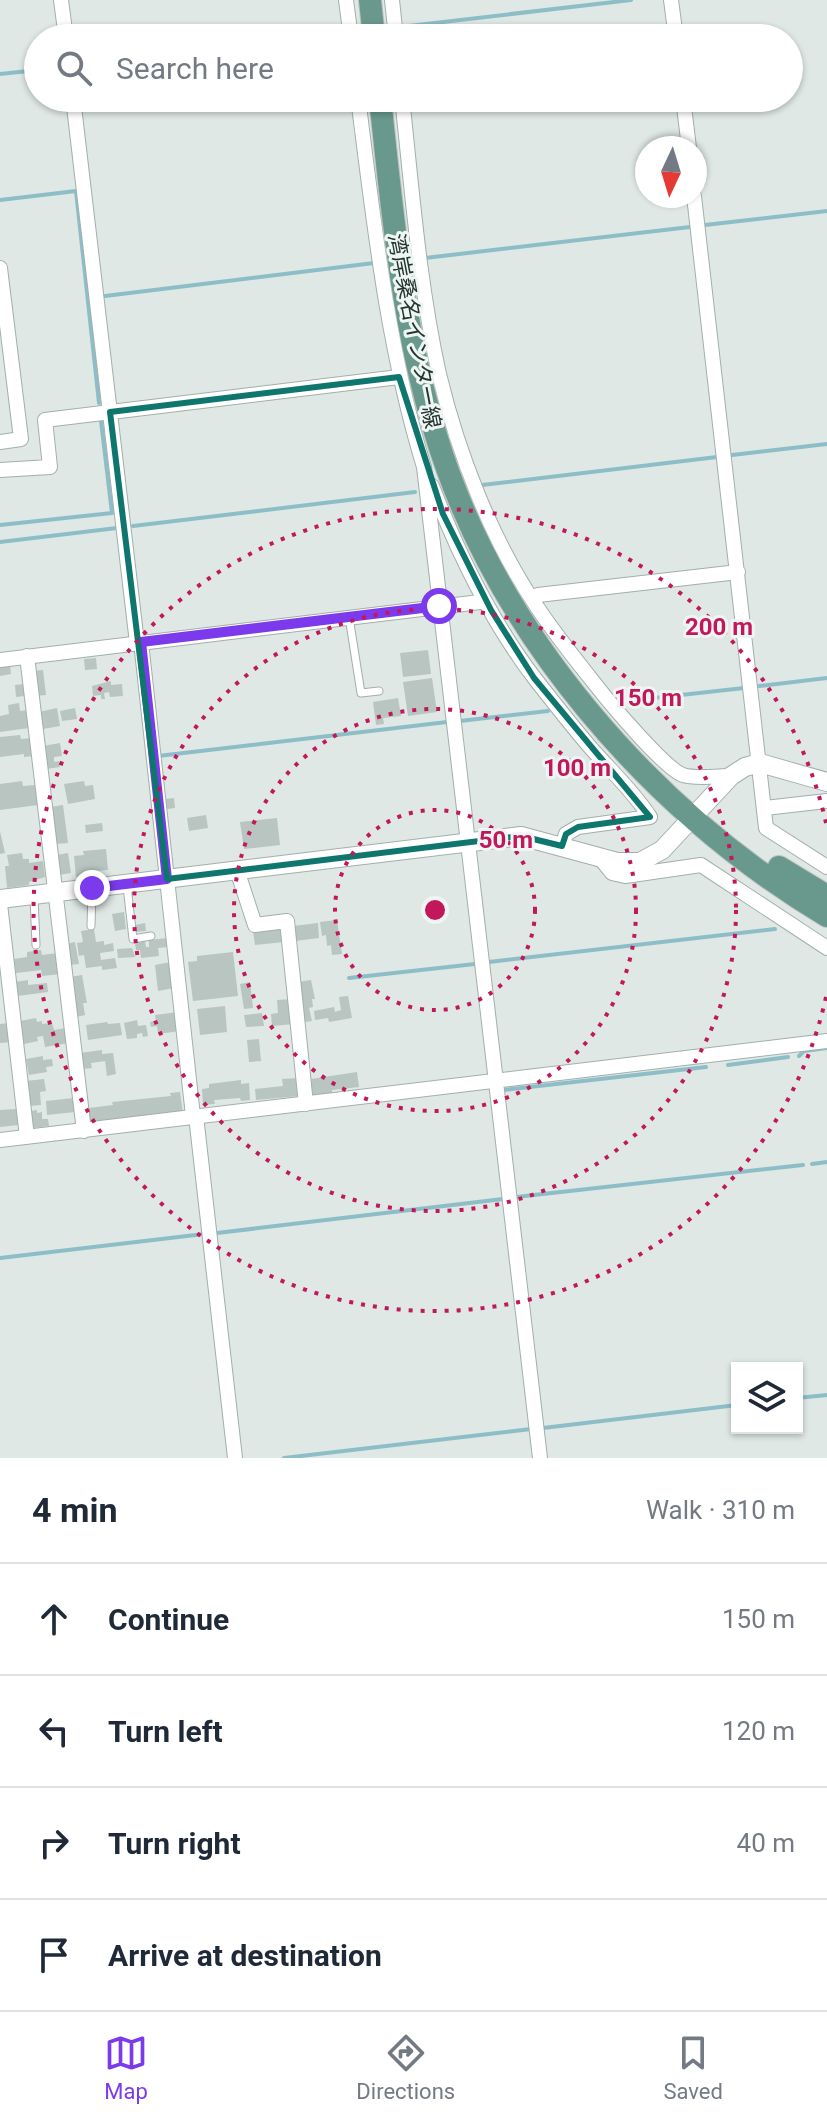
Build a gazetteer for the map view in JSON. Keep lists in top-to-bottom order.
{
  "streets": {
    "main road": ["湾岸桑名インター線"]
  },
  "north": "bottom",
  "page": {
    "search": "Search here",
    "heading": ["4 min", "Walk · 310 m"],
    "list": [
      ["Continue", "150 m"],
      ["Turn left", "120 m"],
      ["Turn right", "40 m"],
      "Arrive at destination"
    ],
    "nav": ["Map", "Directions", "Saved"]
  },
  "rings": [
    "200 m",
    "150 m",
    "100 m",
    "50 m"
  ]
}
